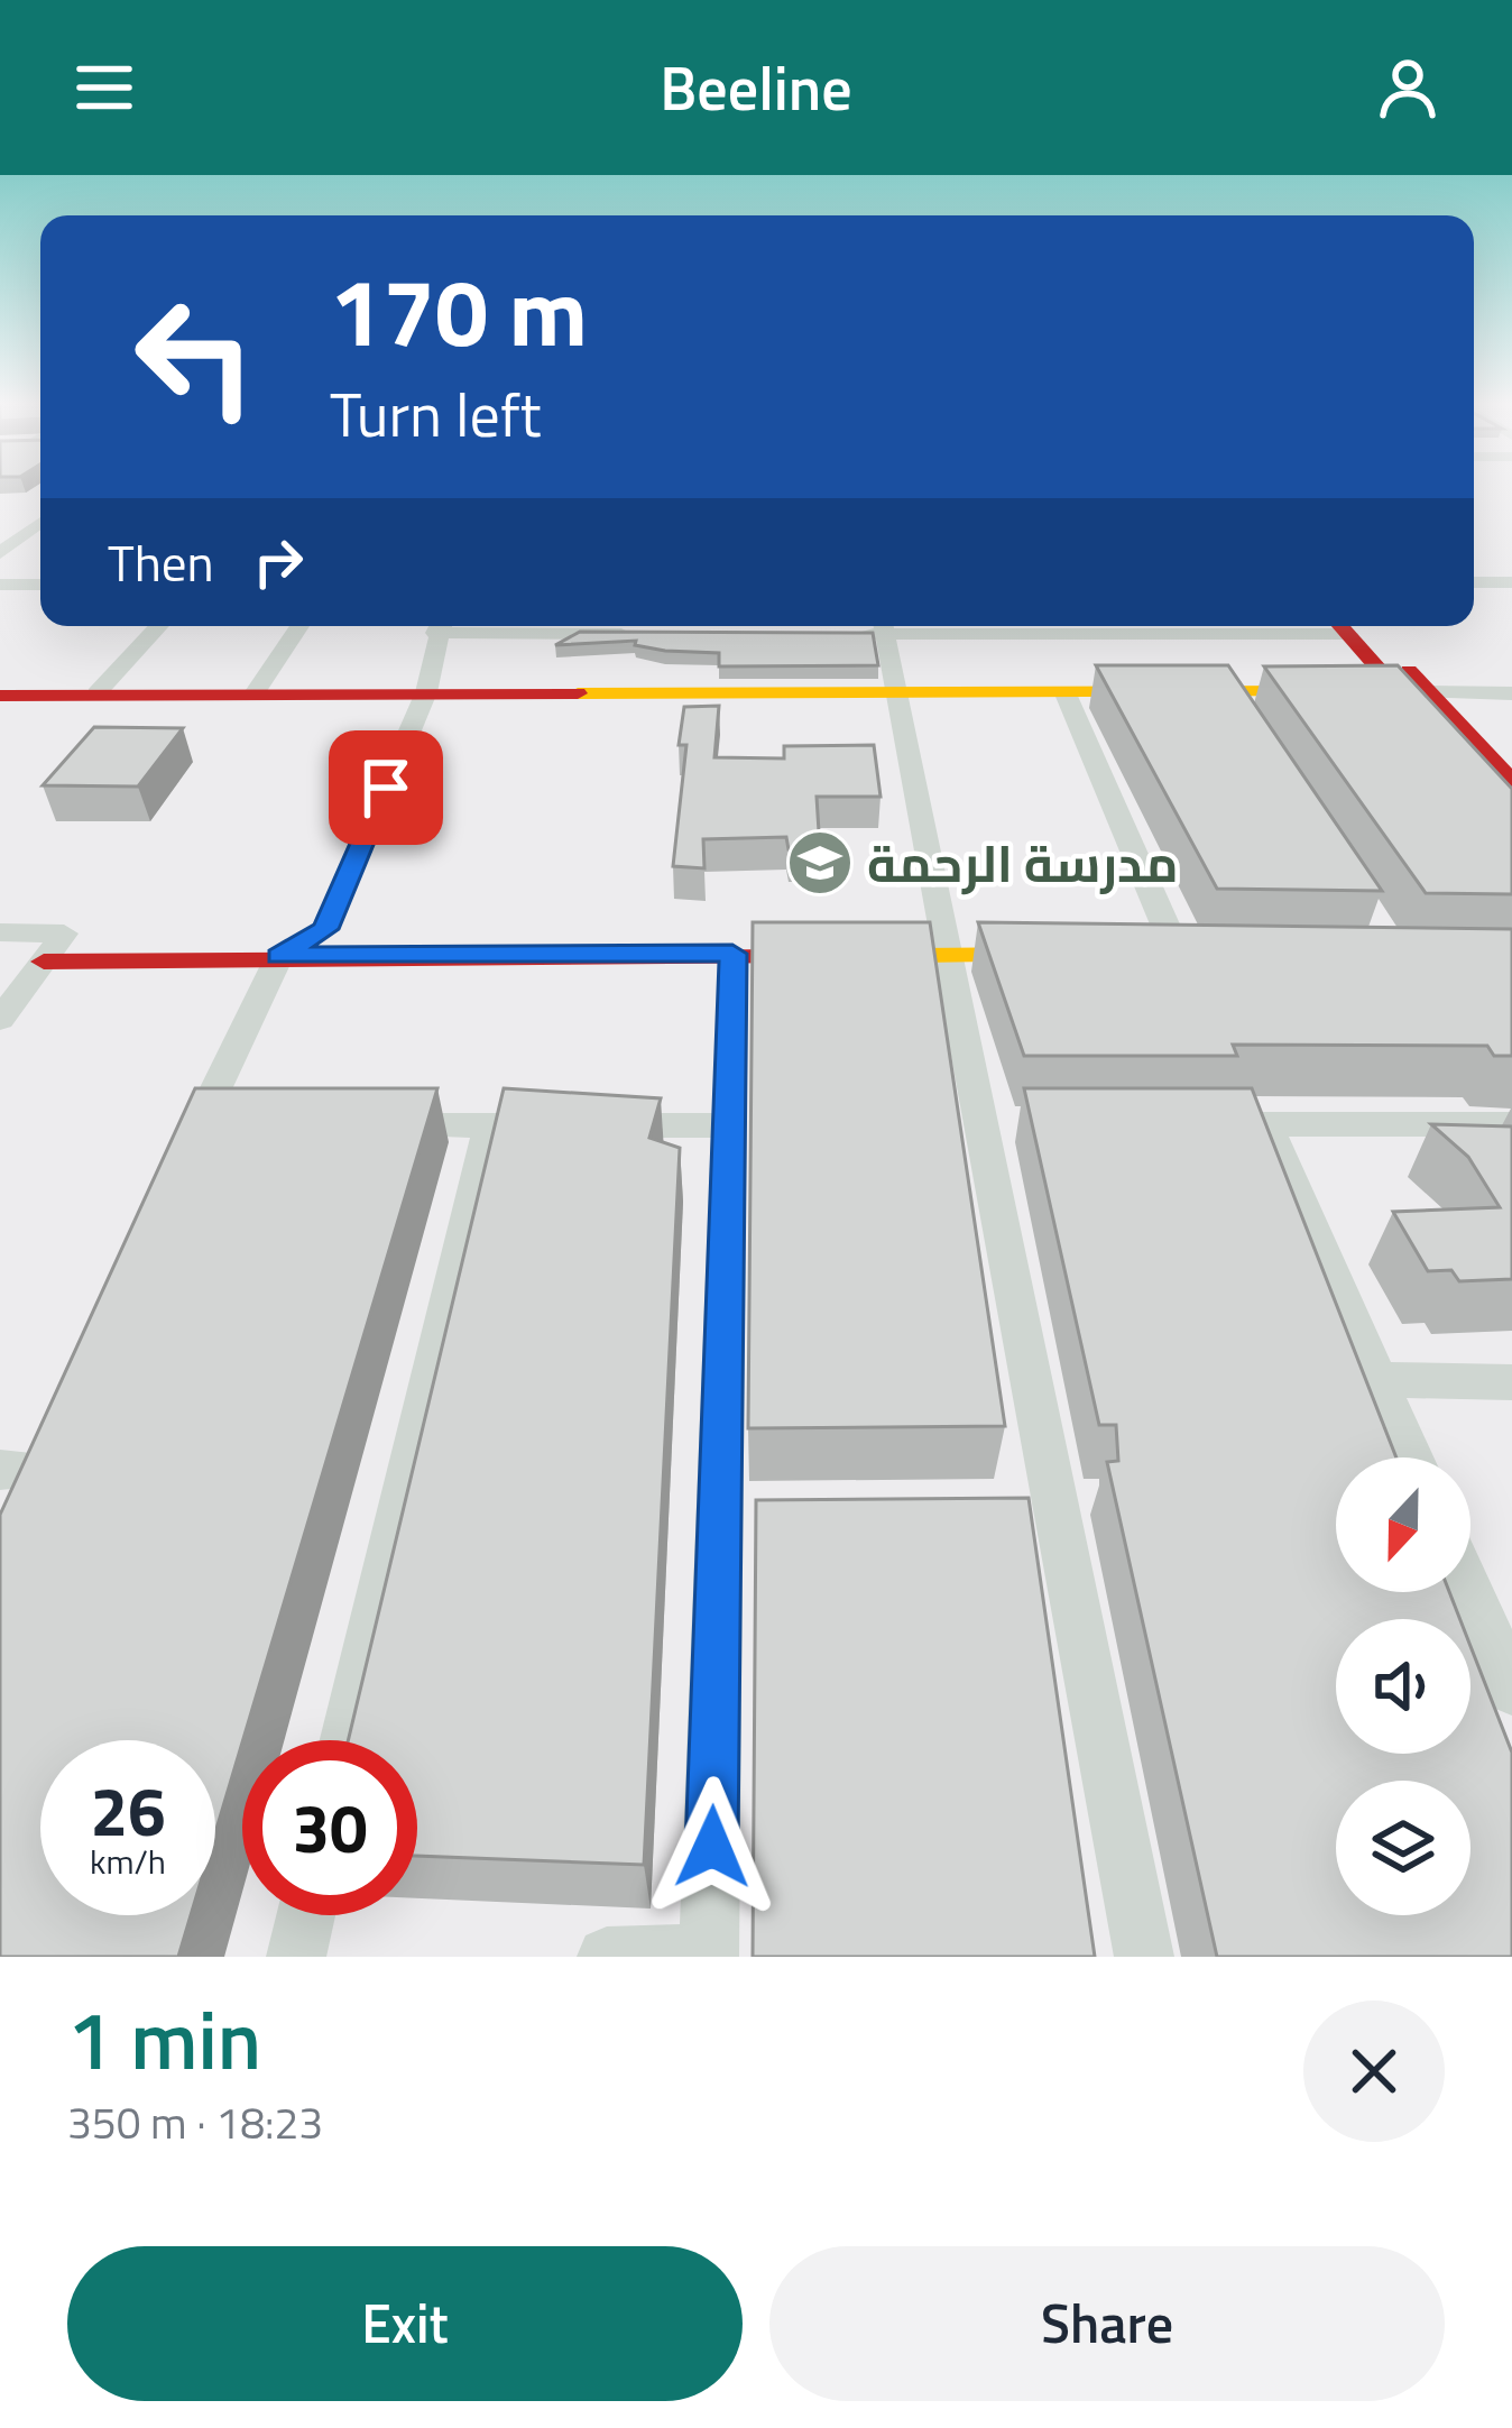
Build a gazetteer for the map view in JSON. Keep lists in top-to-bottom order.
{
  "places": {
    "school or university": ["مدرسة الرحمة"]
  },
  "north": "bottom",
  "page": {
    "header": "Beeline",
    "turn": ["170 m", "Turn left"],
    "then": "Then",
    "speed": "26 km/h",
    "limit": "30",
    "heading": ["1 min", "350 m · 18:23"],
    "buttons": ["Exit", "Share"]
  }
}
